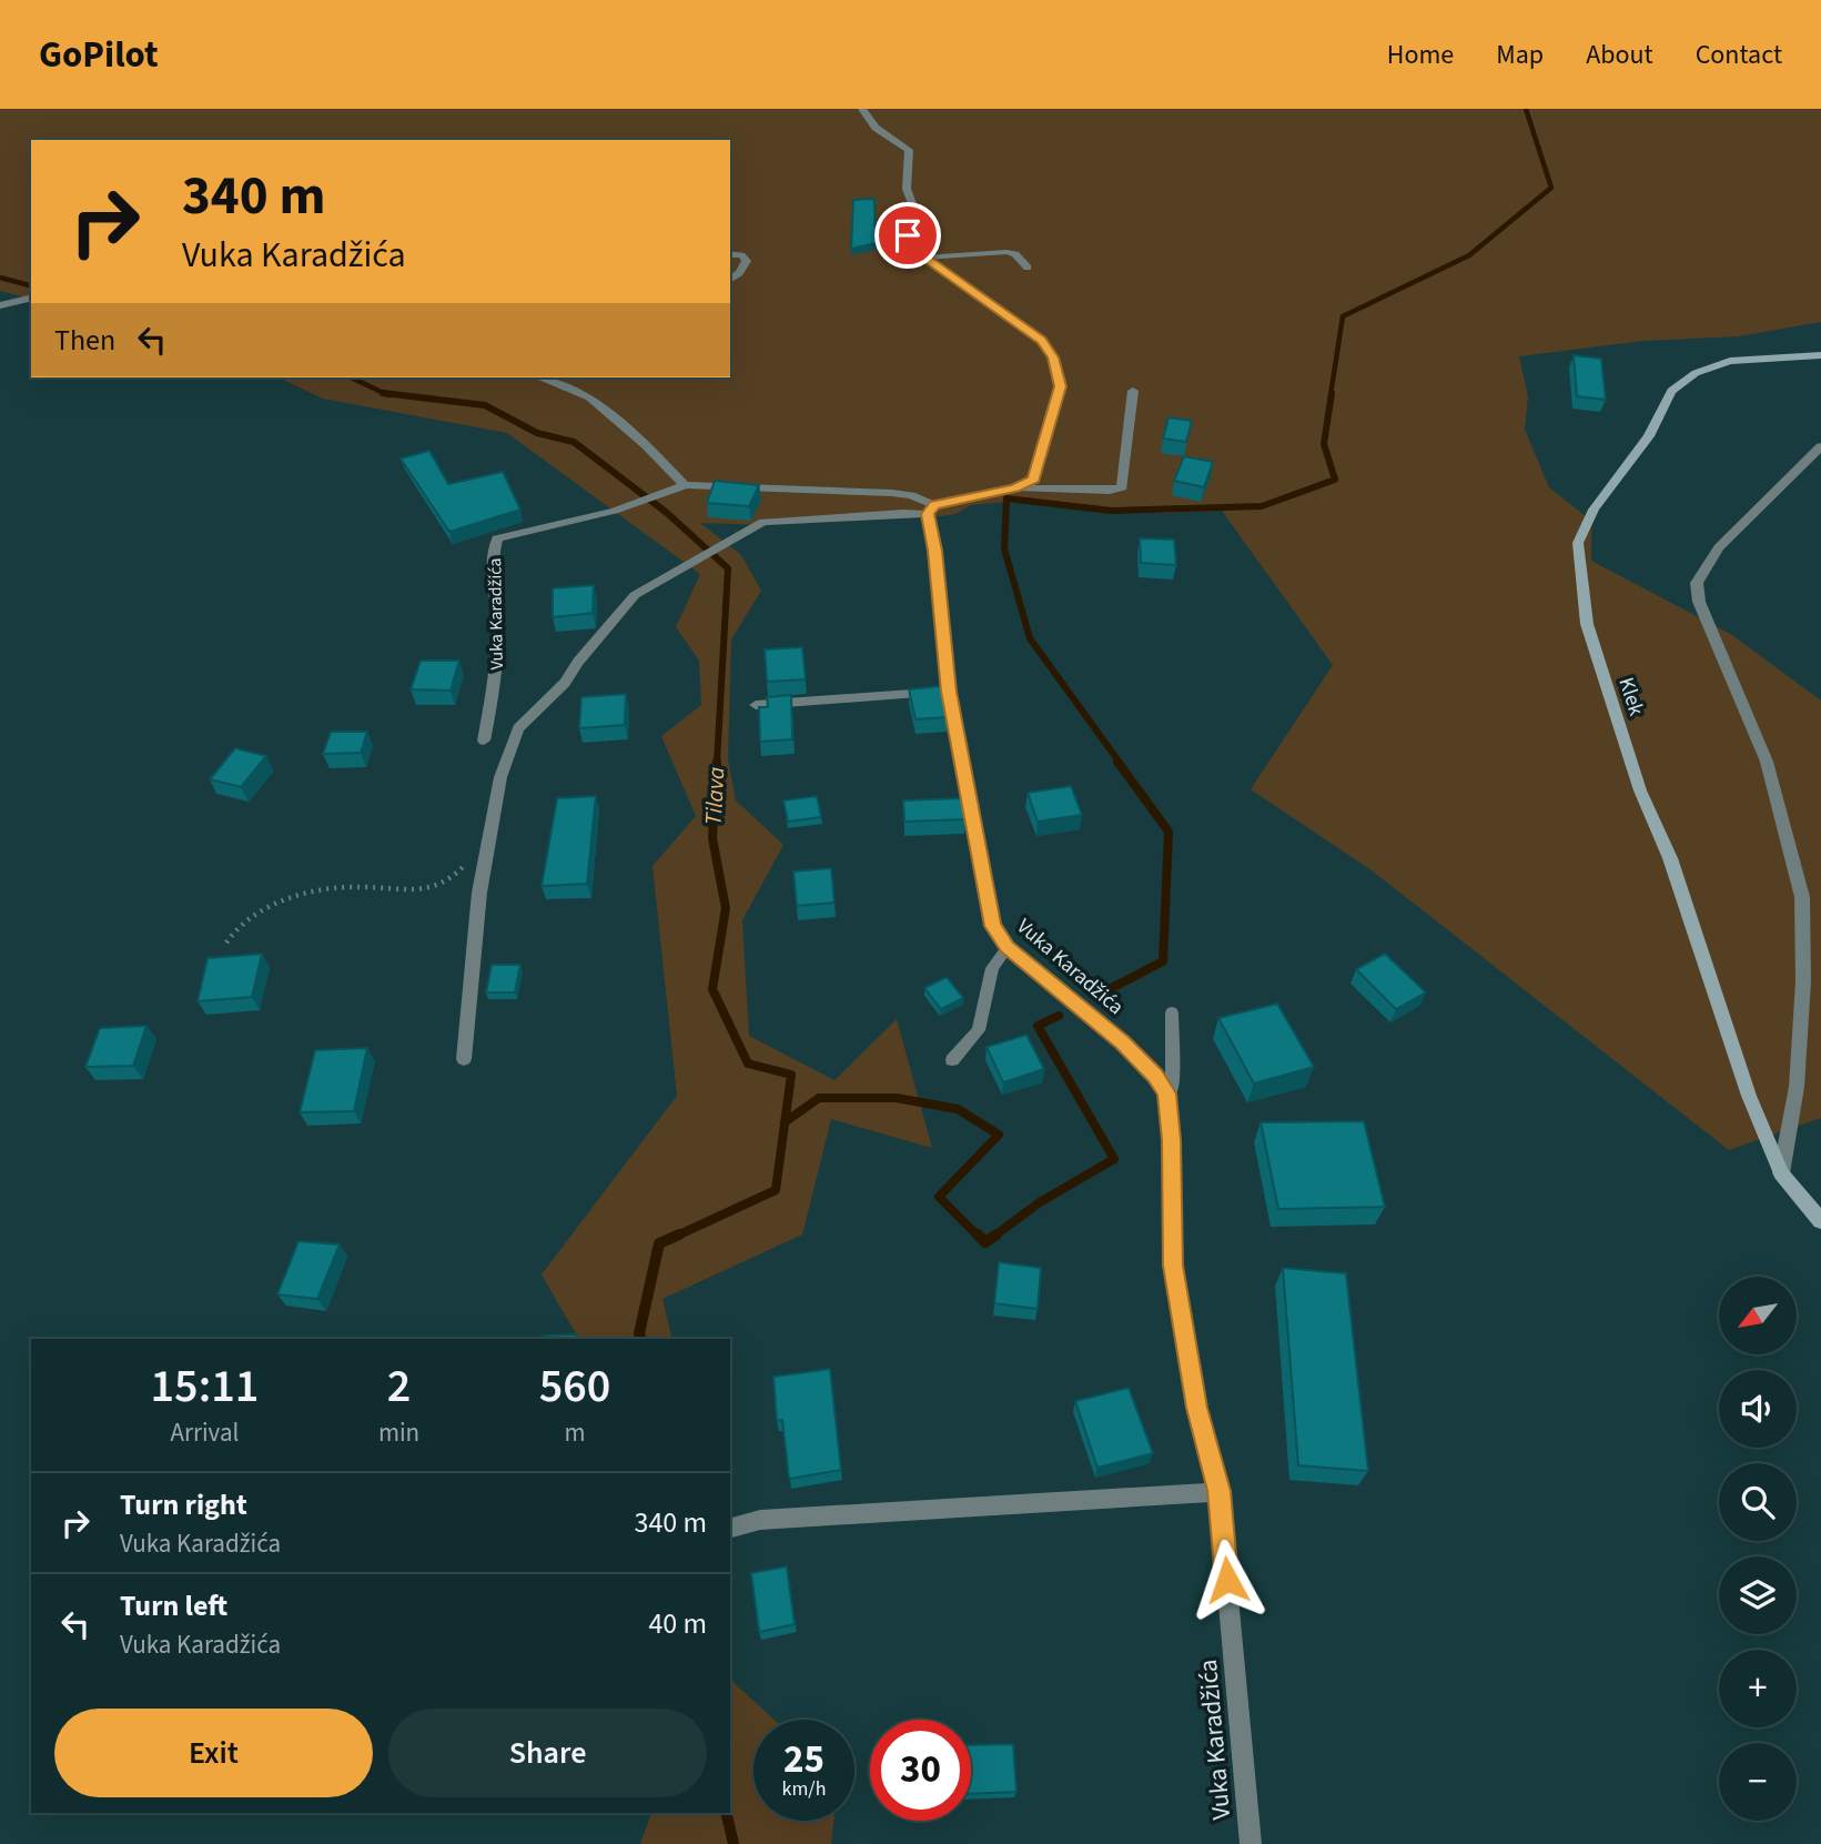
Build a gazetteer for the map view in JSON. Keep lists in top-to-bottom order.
{
  "streets": {
    "street": ["Vuka Karadžića", "Klek"]
  },
  "water": ["Tilava"],
  "north": "bottom left",
  "page": {
    "header": "GoPilot",
    "nav": [
      "Home",
      "Map",
      "About",
      "Contact"
    ],
    "turn": ["340 m", "Vuka Karadžića"],
    "then": "Then",
    "map_buttons": ["+", "−"],
    "eta": [
      "15:11",
      "Arrival",
      "2",
      "min",
      "560",
      "m"
    ],
    "list": [
      {
        "name": "Turn right",
        "note": "Vuka Karadžića",
        "value": "340 m"
      },
      {
        "name": "Turn left",
        "note": "Vuka Karadžića",
        "value": "40 m"
      }
    ],
    "buttons": ["Exit", "Share"],
    "speed": "25 km/h",
    "limit": "30"
  }
}
